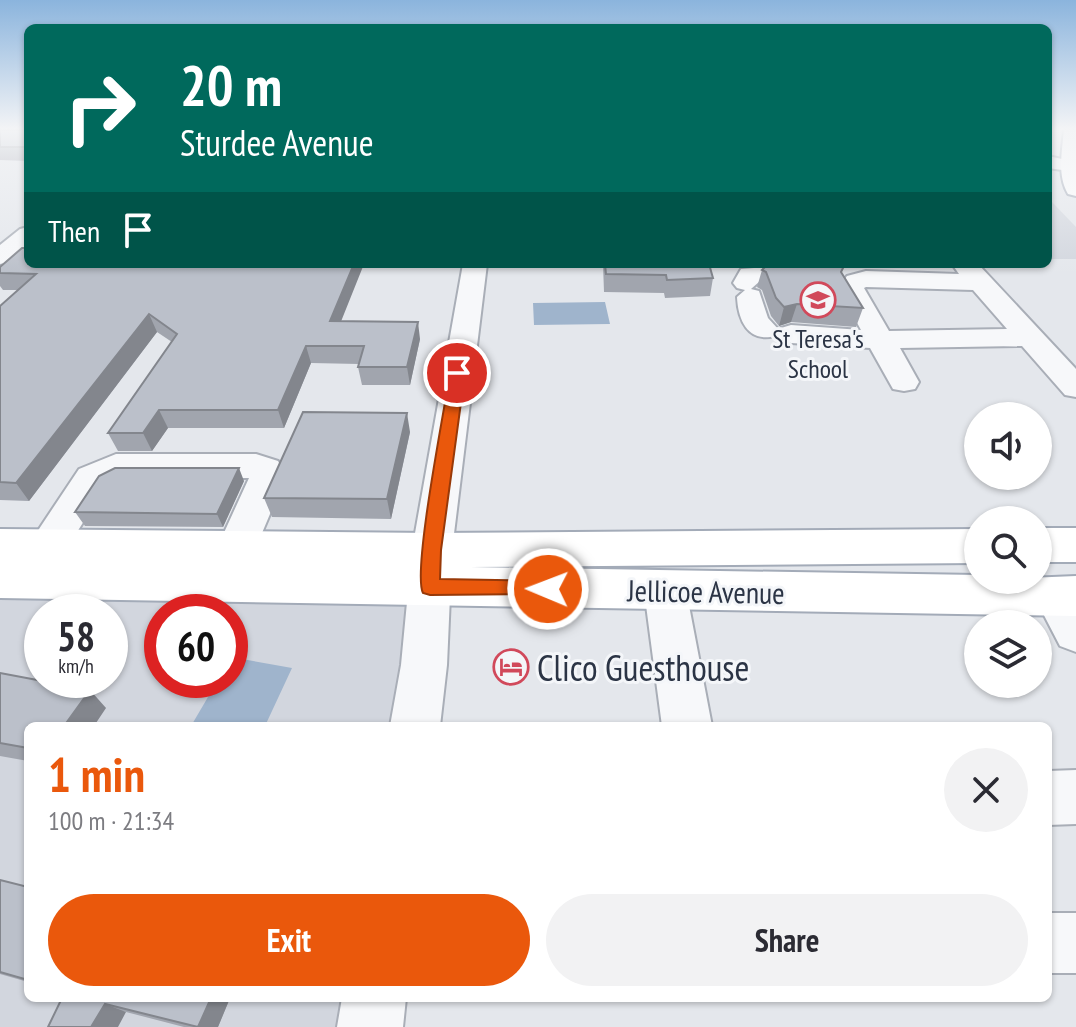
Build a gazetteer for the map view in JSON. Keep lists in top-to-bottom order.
{
  "streets": {
    "main road": ["Jellicoe Avenue"]
  },
  "places": {
    "school or university": ["St Teresa's School"],
    "hotel": ["Clico Guesthouse"]
  },
  "page": {
    "turn": ["20 m", "Sturdee Avenue"],
    "then": "Then",
    "speed": "58 km/h",
    "limit": "60",
    "heading": ["1 min", "100 m · 21:34"],
    "buttons": ["Exit", "Share"]
  }
}
